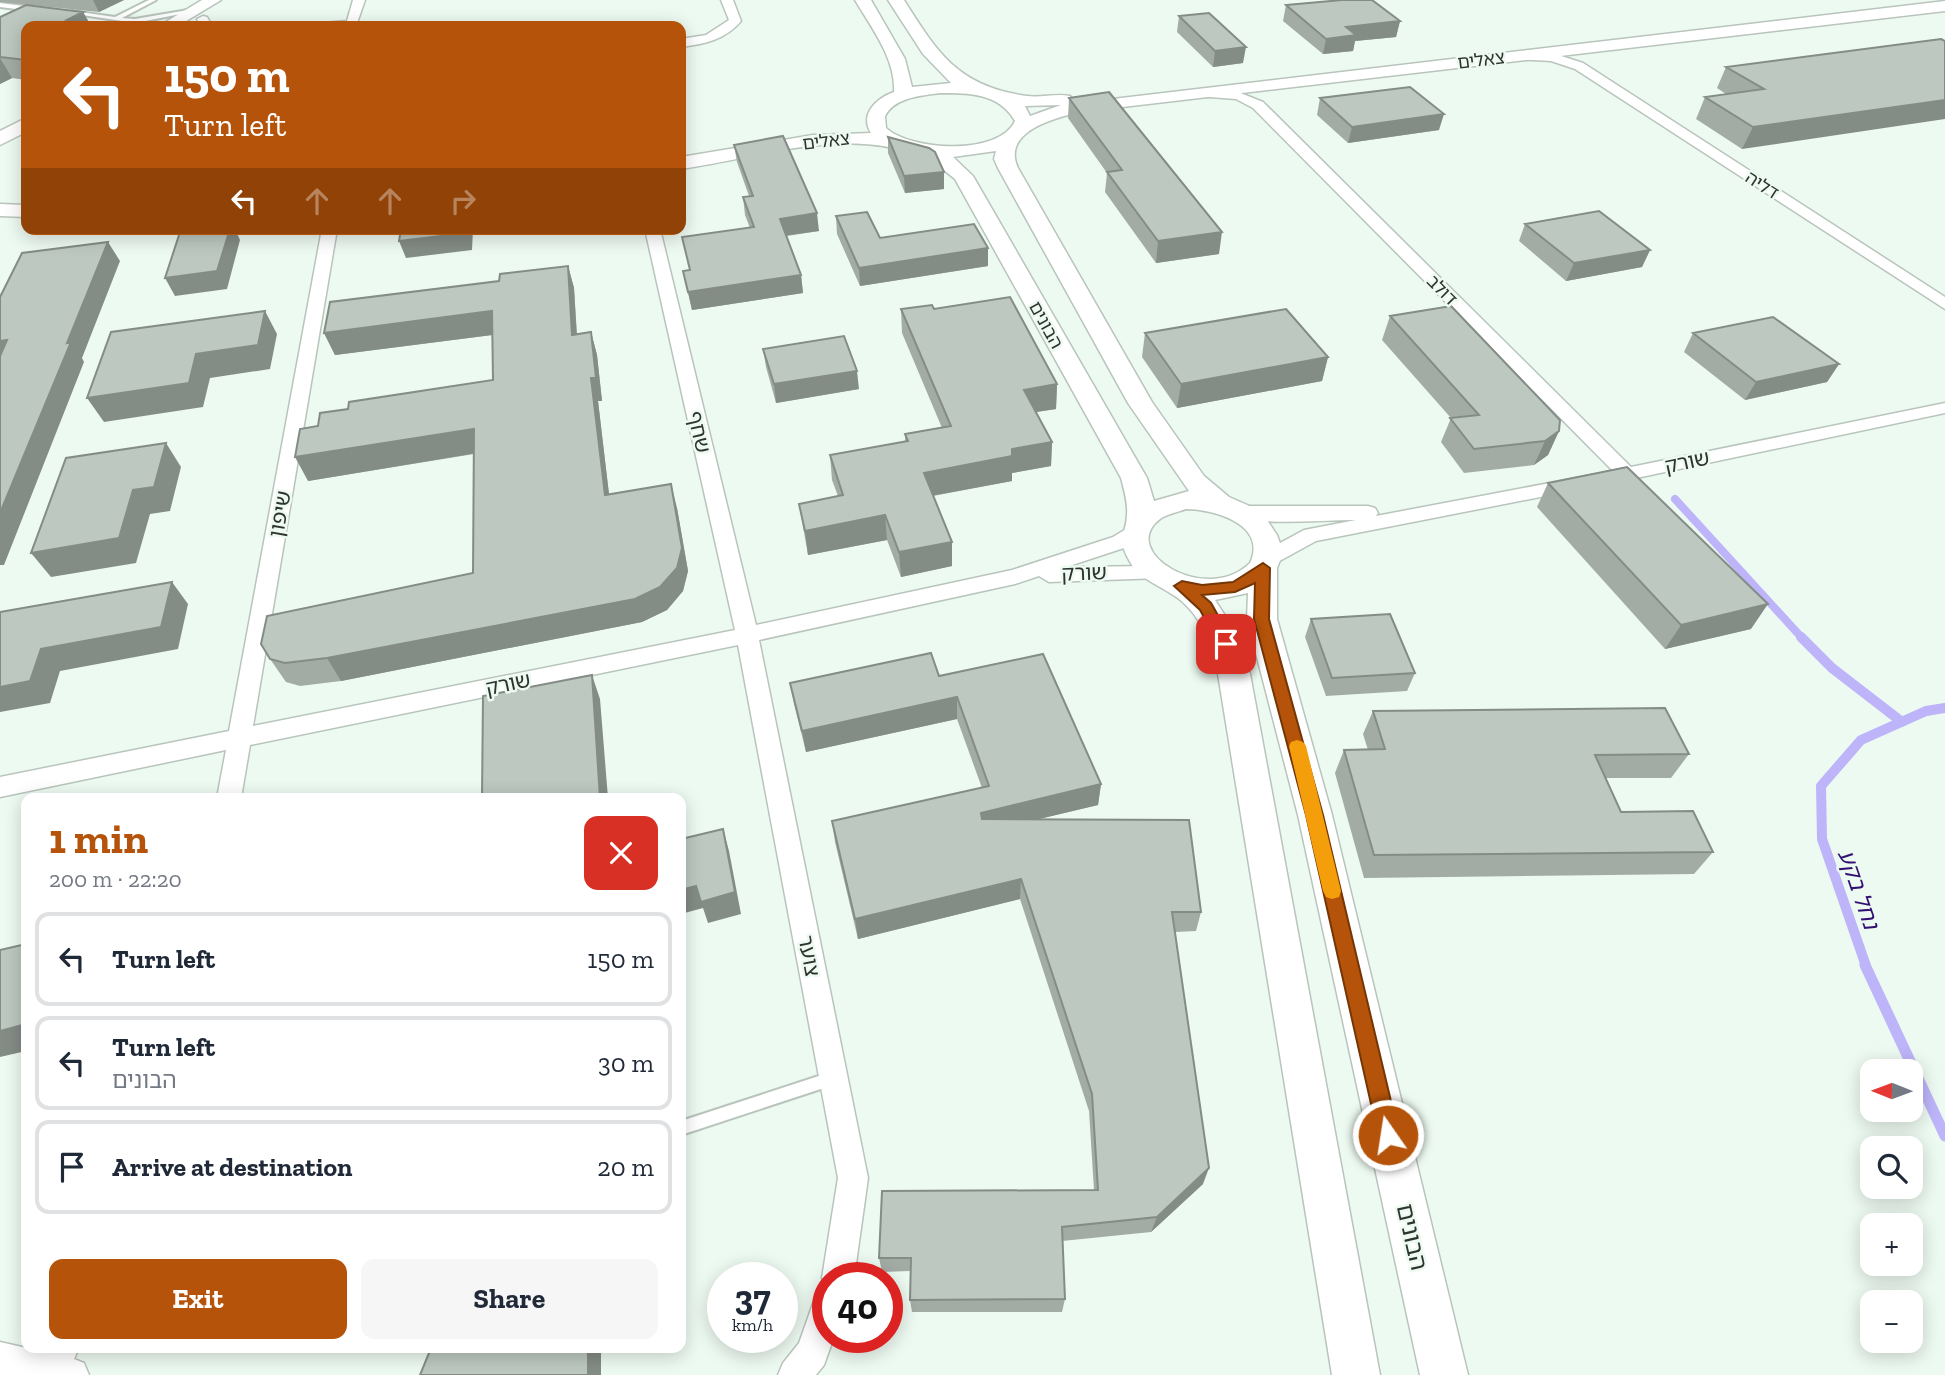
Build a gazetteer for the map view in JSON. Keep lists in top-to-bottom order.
{
  "streets": {
    "street": [
      "צאלים",
      "דליה",
      "דולב",
      "הבונים",
      "שחף",
      "שורק",
      "שיפון",
      "צוער"
    ]
  },
  "crossings": [
    ["צאלים", "דליה"],
    ["צאלים", "דולב"],
    ["צאלים", "הבונים"],
    ["דולב", "שורק"],
    ["הבונים", "שורק"],
    ["שחף", "שורק"],
    ["שחף", "צוער"],
    ["שורק", "שיפון"],
    ["שורק", "צוער"]
  ],
  "water": ["נחל בקע"],
  "north": "left",
  "page": {
    "turn": ["150 m", "Turn left"],
    "heading": ["1 min", "200 m · 22:20"],
    "list": [
      {
        "name": "Turn left",
        "value": "150 m"
      },
      {
        "name": "Turn left",
        "note": "הבונים",
        "value": "30 m"
      },
      {
        "name": "Arrive at destination",
        "value": "20 m"
      }
    ],
    "map_buttons": ["+", "−"],
    "buttons": ["Exit", "Share"],
    "speed": "37 km/h",
    "limit": "40"
  }
}
